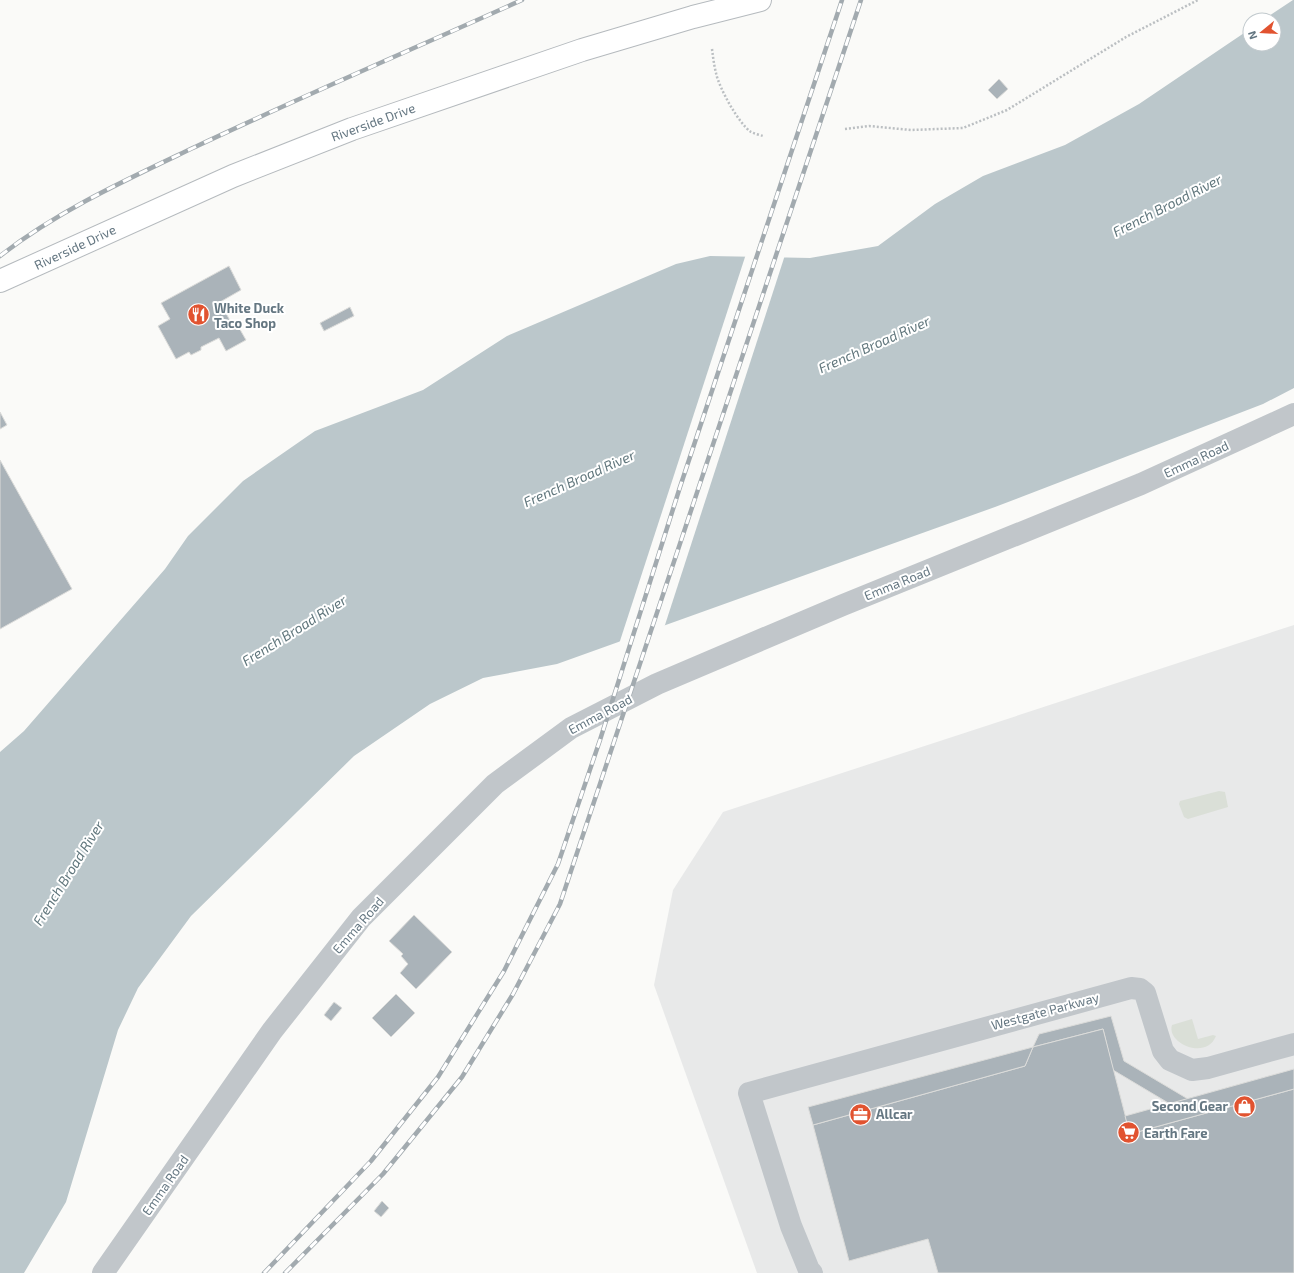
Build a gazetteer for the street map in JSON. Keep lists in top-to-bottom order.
{
  "streets": {
    "main road": ["Riverside Drive"],
    "street": ["Emma Road", "Westgate Parkway"]
  },
  "water": ["French Broad River"],
  "places": {
    "restaurant": ["White Duck Taco Shop"],
    "shop": ["Second Gear"],
    "office": ["Allcar"],
    "supermarket": ["Earth Fare"]
  },
  "north": "left"
}
